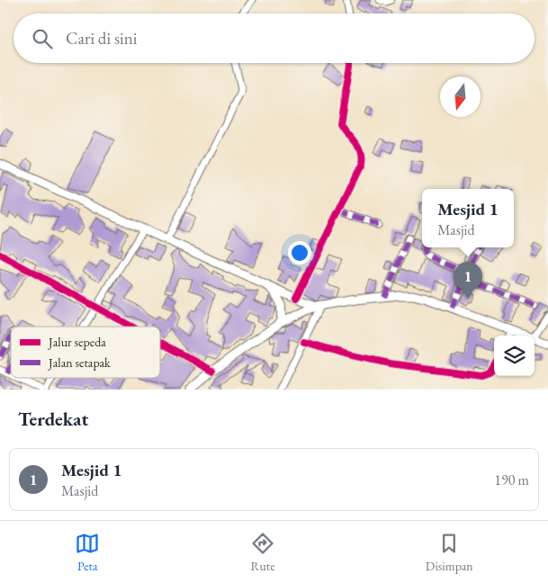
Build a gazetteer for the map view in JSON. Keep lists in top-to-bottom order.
{
  "legend": ["Jalur sepeda", "Jalan setapak"],
  "north": "bottom",
  "page": {
    "search": "Cari di sini",
    "popup": ["Mesjid 1", "Masjid"],
    "pins": "1",
    "heading": "Terdekat",
    "list": [
      {
        "mark": "1",
        "name": "Mesjid 1",
        "note": "Masjid",
        "value": "190 m"
      }
    ],
    "nav": ["Peta", "Rute", "Disimpan"]
  }
}
